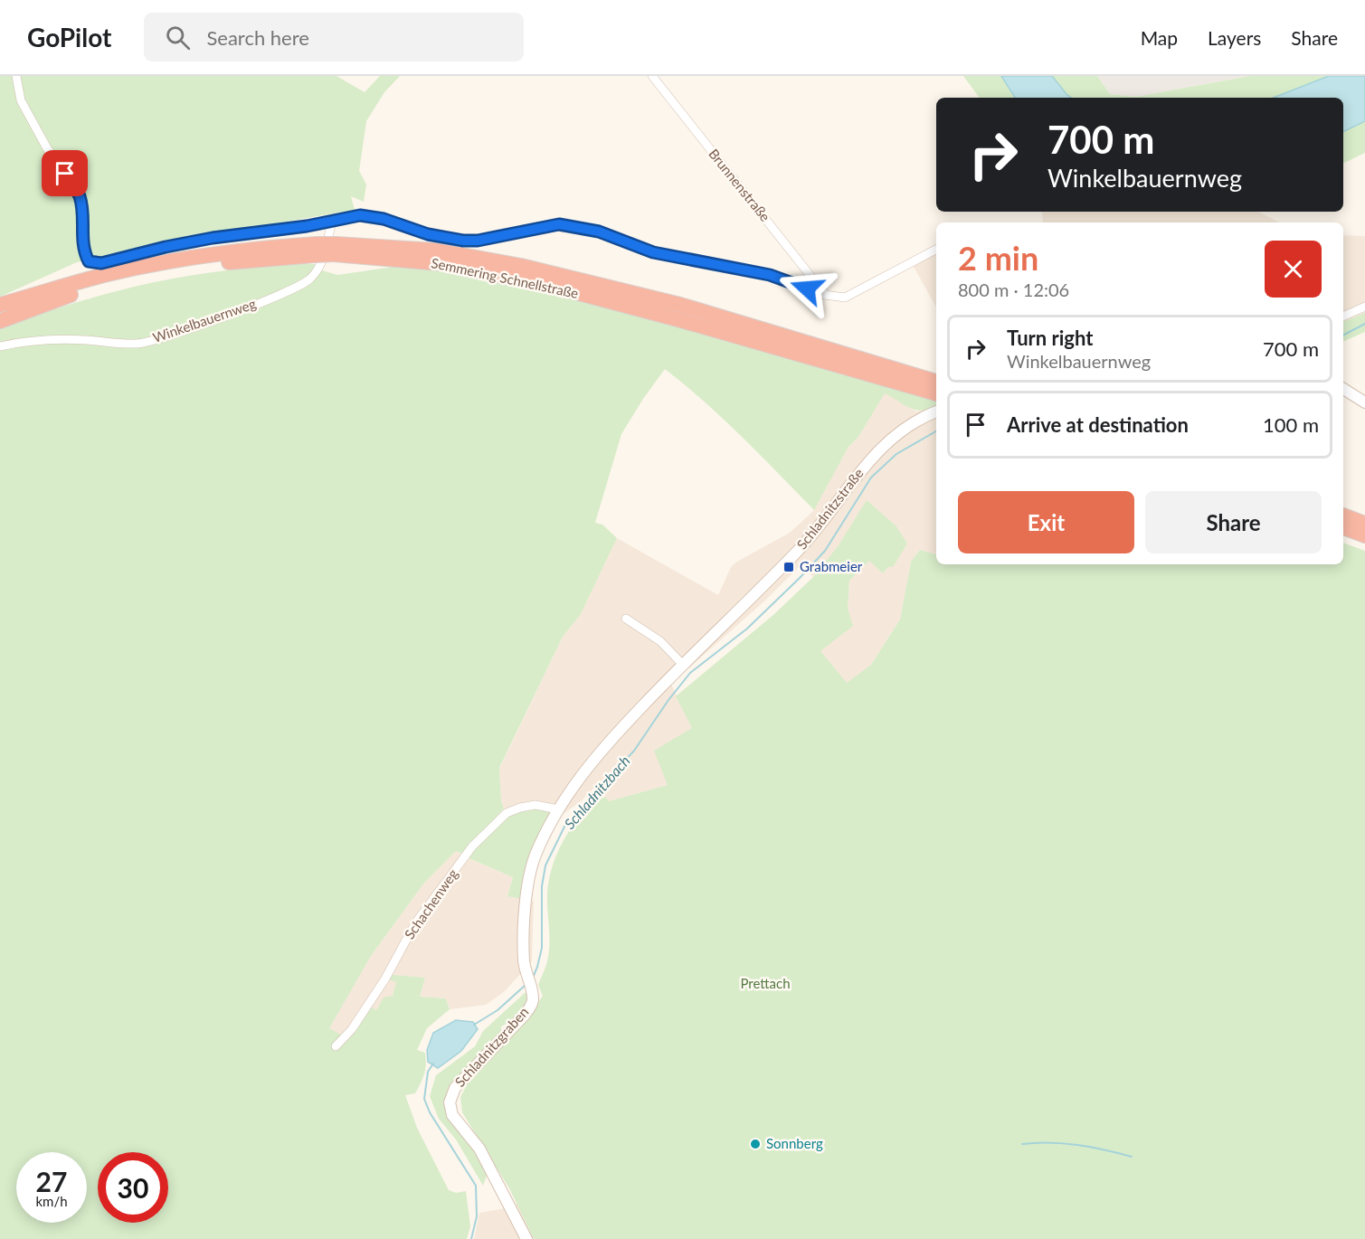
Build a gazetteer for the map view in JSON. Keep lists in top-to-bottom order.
{
  "streets": {
    "highway": ["Semmering Schnellstraße"],
    "street": [
      "Brunnenstraße",
      "Winkelbauernweg",
      "Schladnitzstraße",
      "Schachenweg",
      "Schladnitzgraben"
    ]
  },
  "crossings": [
    ["Schladnitzstraße", "Schachenweg"],
    ["Schladnitzstraße", "Schladnitzgraben"],
    ["Schachenweg", "Schladnitzgraben"]
  ],
  "water": ["Schladnitzbach"],
  "parks": ["Prettach"],
  "places": {
    "transit": ["Grabmeier"],
    "other": ["Sonnberg"]
  },
  "page": {
    "header": "GoPilot",
    "search": "Search here",
    "nav": ["Map", "Layers", "Share"],
    "turn": ["700 m", "Winkelbauernweg"],
    "heading": ["2 min", "800 m · 12:06"],
    "list": [
      {
        "name": "Turn right",
        "note": "Winkelbauernweg",
        "value": "700 m"
      },
      {
        "name": "Arrive at destination",
        "value": "100 m"
      }
    ],
    "buttons": ["Exit", "Share"],
    "speed": "27 km/h",
    "limit": "30"
  }
}
